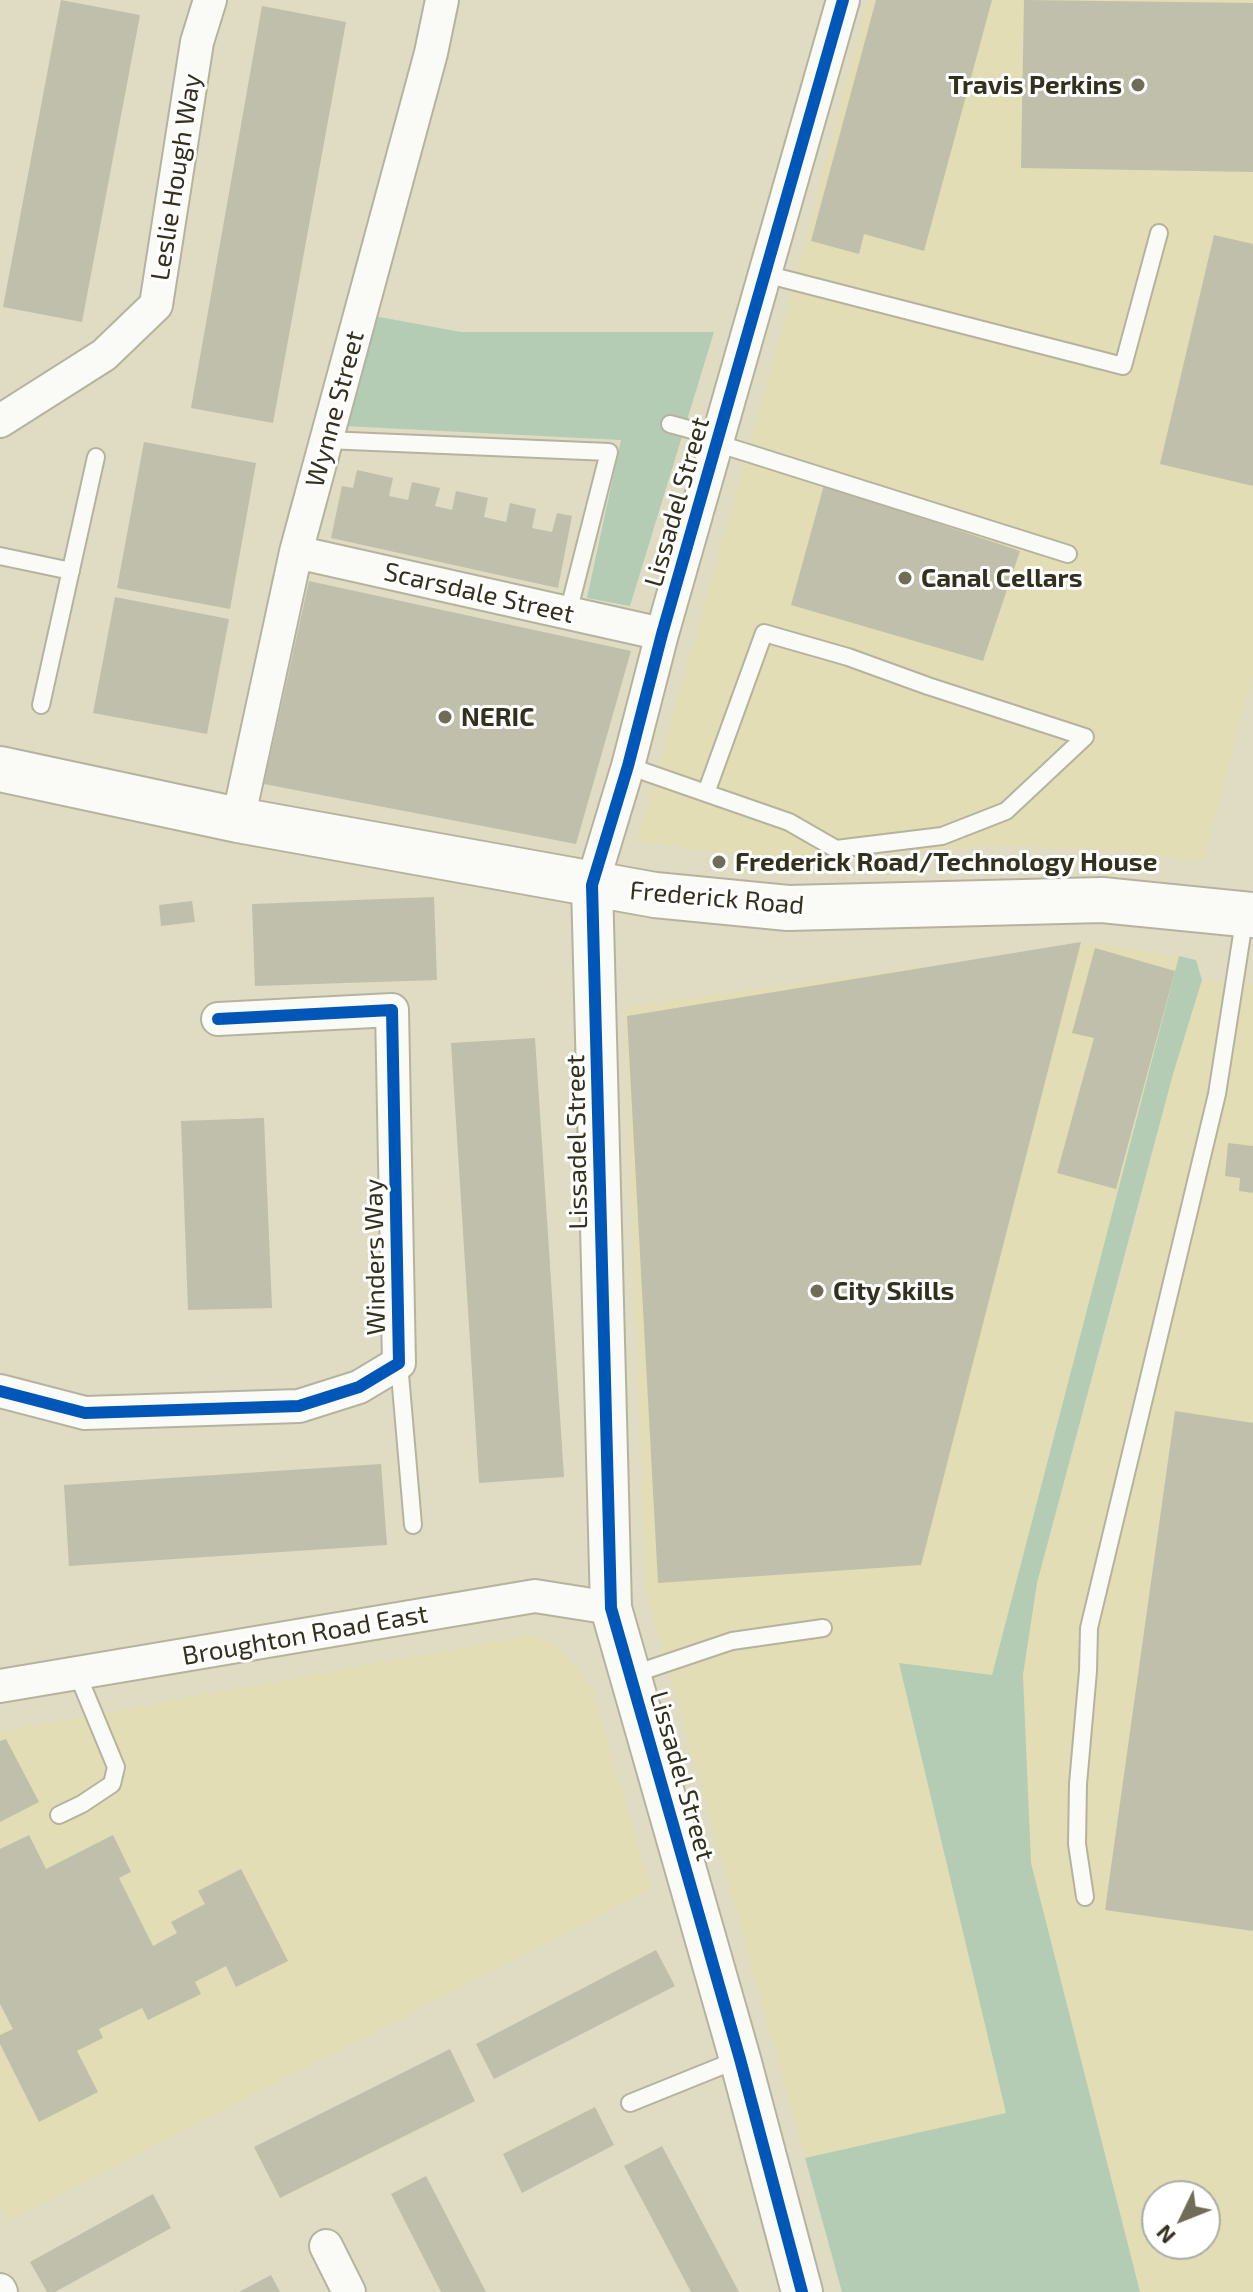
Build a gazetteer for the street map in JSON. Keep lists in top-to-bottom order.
{
  "streets": {
    "main road": ["Frederick Road"],
    "street": [
      "Leslie Hough Way",
      "Wynne Street",
      "Lissadel Street",
      "Scarsdale Street",
      "Winders Way",
      "Broughton Road East"
    ]
  },
  "crossings": [
    ["Wynne Street", "Scarsdale Street"],
    ["Wynne Street", "Frederick Road"],
    ["Lissadel Street", "Scarsdale Street"],
    ["Lissadel Street", "Frederick Road"],
    ["Lissadel Street", "Broughton Road East"]
  ],
  "places": [
    "Travis Perkins",
    "Canal Cellars",
    "NERIC",
    "Frederick Road/Technology House",
    "City Skills"
  ],
  "north": "bottom left"
}
